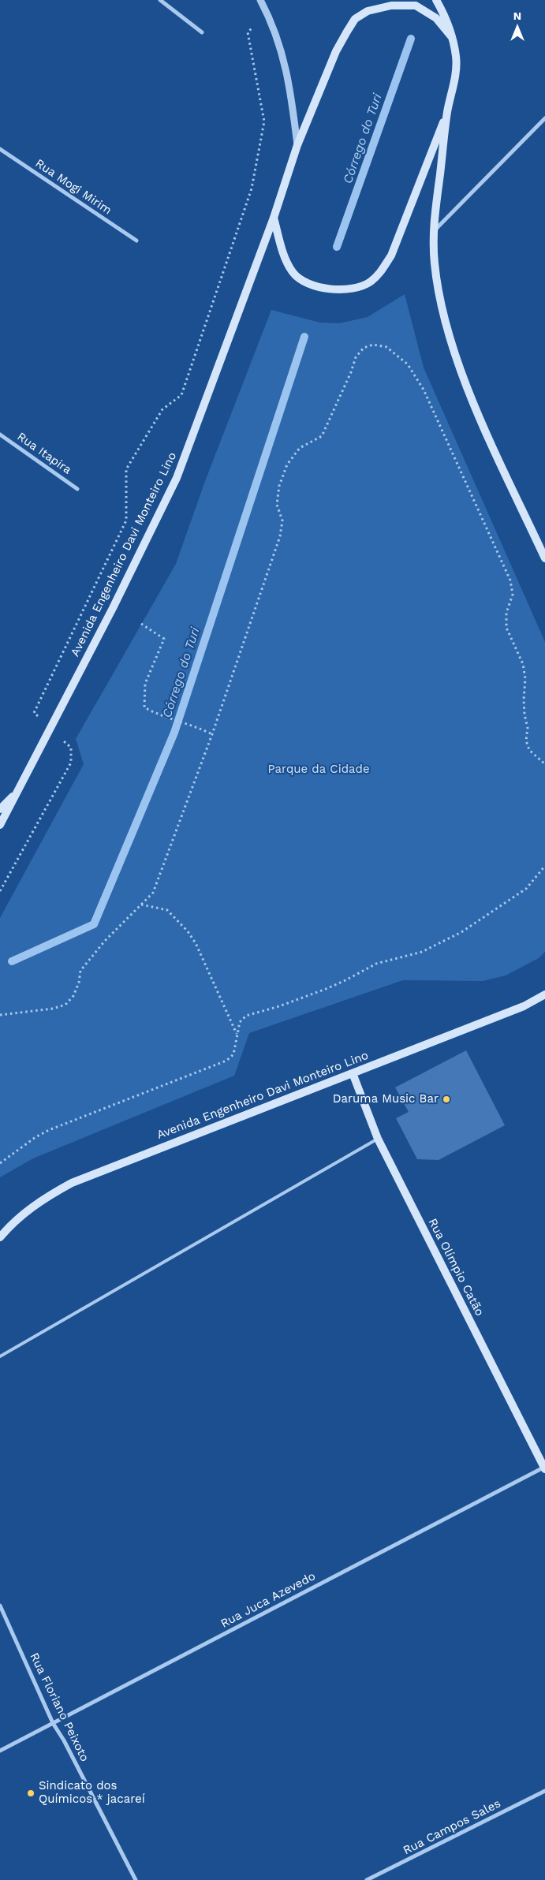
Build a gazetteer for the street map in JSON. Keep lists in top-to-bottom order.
{
  "streets": {
    "main road": ["Avenida Engenheiro Davi Monteiro Lino", "Rua Olímpio Catão"],
    "street": [
      "Rua Mogi Mirim",
      "Rua Itapira",
      "Rua Juca Azevedo",
      "Rua Floriano Peixoto",
      "Rua Campos Sales"
    ]
  },
  "crossings": [
    ["Avenida Engenheiro Davi Monteiro Lino", "Rua Olímpio Catão"],
    ["Rua Olímpio Catão", "Rua Juca Azevedo"],
    ["Rua Juca Azevedo", "Rua Floriano Peixoto"]
  ],
  "water": ["Córrego do Turi"],
  "parks": ["Parque da Cidade"],
  "places": ["Daruma Music Bar", "Sindicato dos Químicos * jacareí"],
  "north": "top"
}
